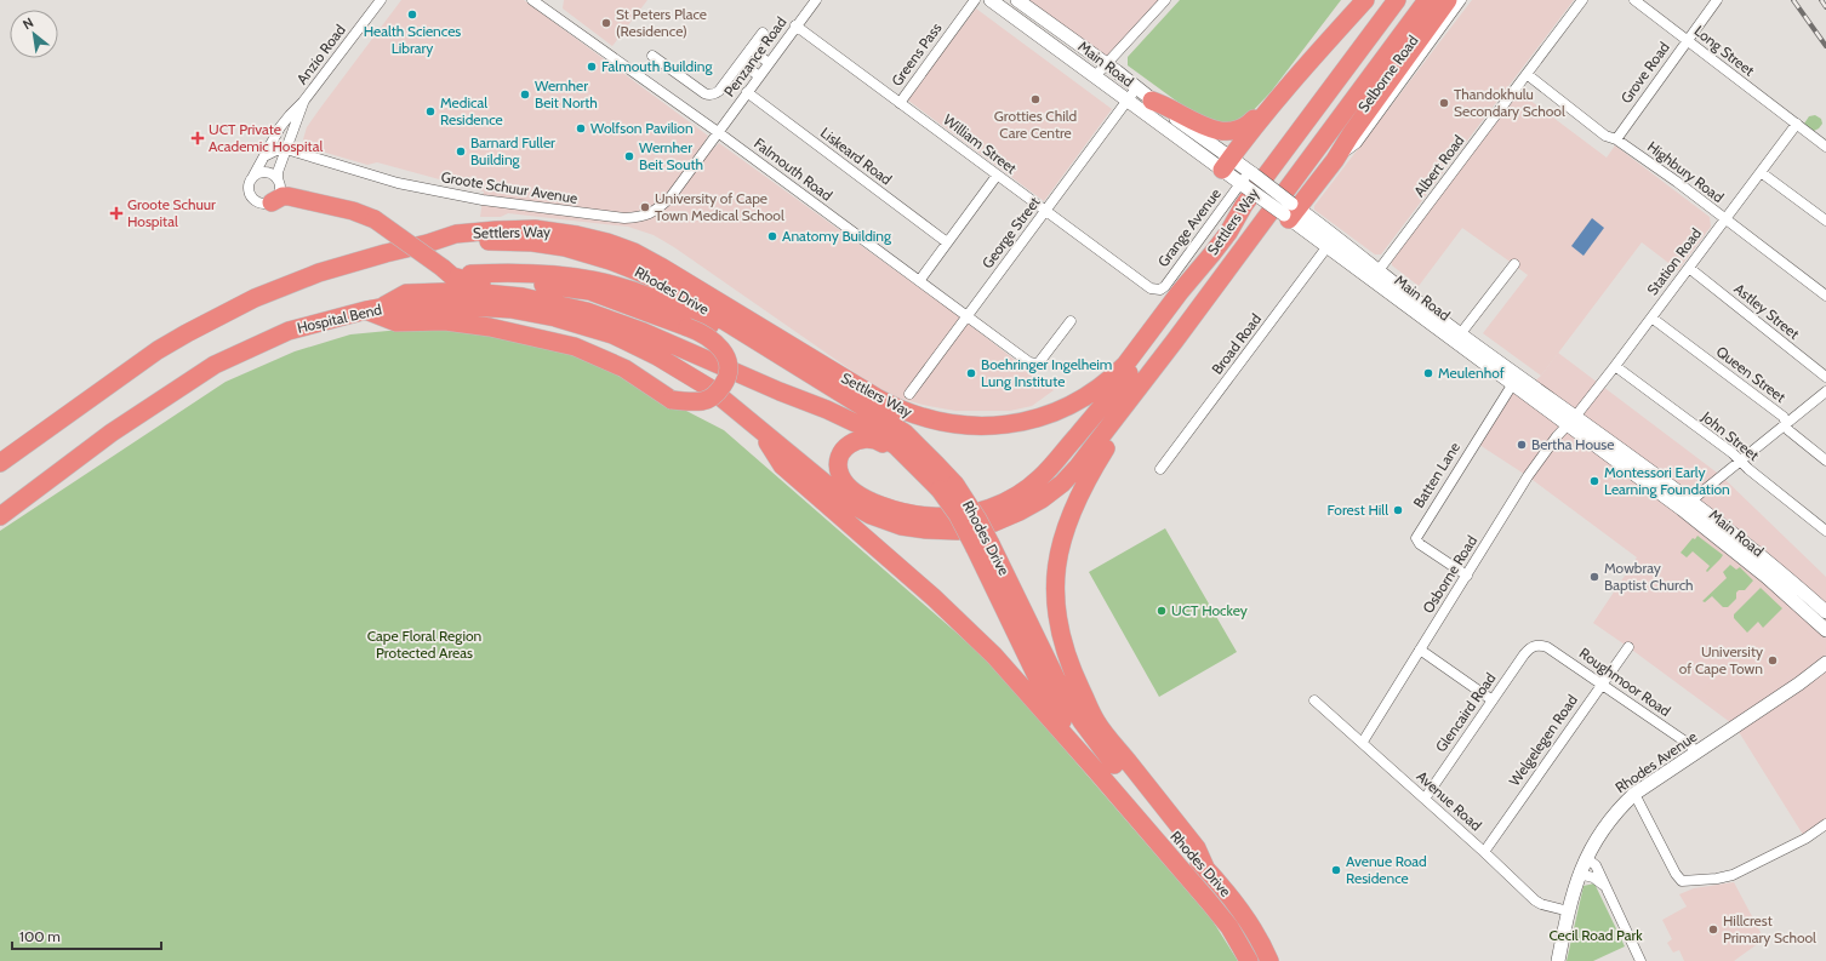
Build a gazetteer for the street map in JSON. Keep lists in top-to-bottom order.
{
  "streets": {
    "highway": ["Settlers Way", "Rhodes Drive", "Hospital Bend"],
    "main road": ["Main Road", "Rhodes Avenue"],
    "street": [
      "Long Street",
      "Anzio Road",
      "Greens Pass",
      "Penzance Road",
      "Grove Road",
      "Selborne Road",
      "William Street",
      "Liskeard Road",
      "Albert Road",
      "Falmouth Road",
      "Highbury Road",
      "Groote Schuur Avenue",
      "Grange Avenue",
      "George Street",
      "Station Road",
      "Astley Street",
      "Broad Road",
      "Queen Street",
      "John Street",
      "Batten Lane",
      "Osborne Road",
      "Roughmoor Road",
      "Glencaird Road",
      "Welgelegen Road",
      "Avenue Road"
    ]
  },
  "crossings": [
    ["Long Street", "Grove Road"],
    ["Long Street", "Station Road"],
    ["Anzio Road", "Groote Schuur Avenue"],
    ["Greens Pass", "William Street"],
    ["Penzance Road", "William Street"],
    ["Penzance Road", "Liskeard Road"],
    ["Penzance Road", "Falmouth Road"],
    ["Penzance Road", "Groote Schuur Avenue"],
    ["Main Road", "Albert Road"],
    ["Main Road", "Grange Avenue"],
    ["Main Road", "George Street"],
    ["Main Road", "Station Road"],
    ["Main Road", "Broad Road"],
    ["Main Road", "Batten Lane"],
    ["Main Road", "Osborne Road"],
    ["Grove Road", "Highbury Road"],
    ["William Street", "Grange Avenue"],
    ["William Street", "George Street"],
    ["Albert Road", "Highbury Road"],
    ["Falmouth Road", "Groote Schuur Avenue"],
    ["Falmouth Road", "George Street"],
    ["Highbury Road", "Station Road"],
    ["Settlers Way", "Rhodes Drive"],
    ["Settlers Way", "Hospital Bend"],
    ["Station Road", "Astley Street"],
    ["Station Road", "Queen Street"],
    ["Station Road", "John Street"],
    ["Station Road", "Osborne Road"],
    ["Rhodes Drive", "Hospital Bend"],
    ["Batten Lane", "Osborne Road"],
    ["Osborne Road", "Avenue Road"],
    ["Roughmoor Road", "Glencaird Road"],
    ["Roughmoor Road", "Welgelegen Road"],
    ["Roughmoor Road", "Rhodes Avenue"],
    ["Glencaird Road", "Avenue Road"],
    ["Welgelegen Road", "Avenue Road"],
    ["Rhodes Avenue", "Avenue Road"]
  ],
  "parks": ["Cape Floral Region Protected Areas", "Cecil Road Park"],
  "places": {
    "other": [
      "Health Sciences Library",
      "St Peters Place (Residence)",
      "Falmouth Building",
      "Wernher Beit North",
      "Grotties Child Care Centre",
      "Thandokhulu Secondary School",
      "Medical Residence",
      "Wolfson Pavilion",
      "Barnard Fuller Building",
      "Wernher Beit South",
      "University of Cape Town Medical School",
      "Anatomy Building",
      "Boehringer Ingelheim Lung Institute",
      "Meulenhof",
      "Bertha House",
      "Montessori Early Learning Foundation",
      "Forest Hill",
      "Mowbray Baptist Church",
      "UCT Hockey",
      "University of Cape Town",
      "Avenue Road Residence",
      "Hillcrest Primary School"
    ],
    "health": ["UCT Private Academic Hospital", "Groote Schuur Hospital"]
  },
  "scale_bar": "100 m",
  "north": "top left"
}
